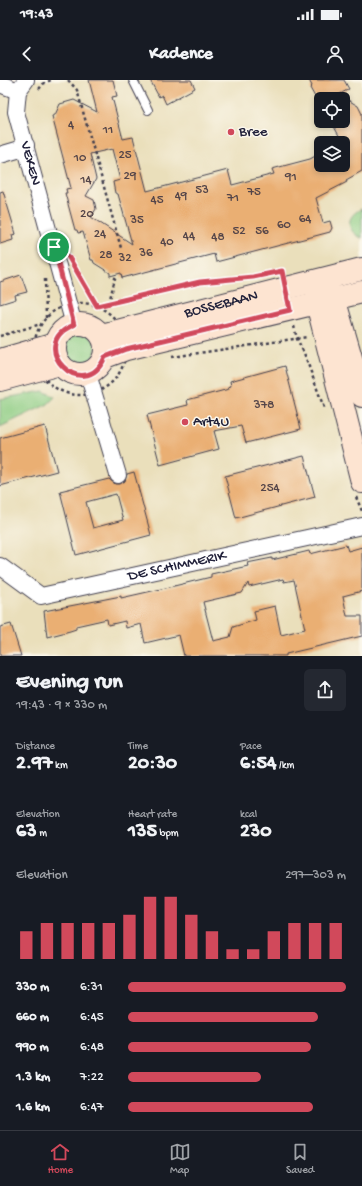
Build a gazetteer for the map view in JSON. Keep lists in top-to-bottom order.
{
  "streets": {
    "street": ["VEKEN", "BOSSEBAAN", "DE SCHIMMERIK"]
  },
  "crossings": [
    ["VEKEN", "BOSSEBAAN"]
  ],
  "places": ["Bree", "Art4U"],
  "house_numbers": [
    "4",
    "11",
    "25",
    "10",
    "29",
    "91",
    "14",
    "53",
    "75",
    "49",
    "71",
    "45",
    "20",
    "64",
    "35",
    "60",
    "52",
    "56",
    "24",
    "44",
    "48",
    "40",
    "36",
    "28",
    "32",
    "378",
    "254"
  ],
  "page": {
    "status": "19:43",
    "header": "Kadence",
    "heading": ["Evening run", "19:43 · 9 × 330 m"],
    "stats": [
      ["Distance", "2.97 km"],
      ["Time", "20:30"],
      ["Pace", "6:54 /km"],
      ["Elevation", "63 m"],
      ["Heart rate", "135 bpm"],
      ["kcal", "230"]
    ],
    "chart": ["Elevation", "297–303 m"],
    "list": [
      {
        "name": "330 m",
        "note": "6:31"
      },
      {
        "name": "660 m",
        "note": "6:45"
      },
      {
        "name": "990 m",
        "note": "6:48"
      },
      {
        "name": "1.3 km",
        "note": "7:22"
      },
      {
        "name": "1.6 km",
        "note": "6:47"
      }
    ],
    "tabs": ["Home", "Map", "Saved"]
  }
}
